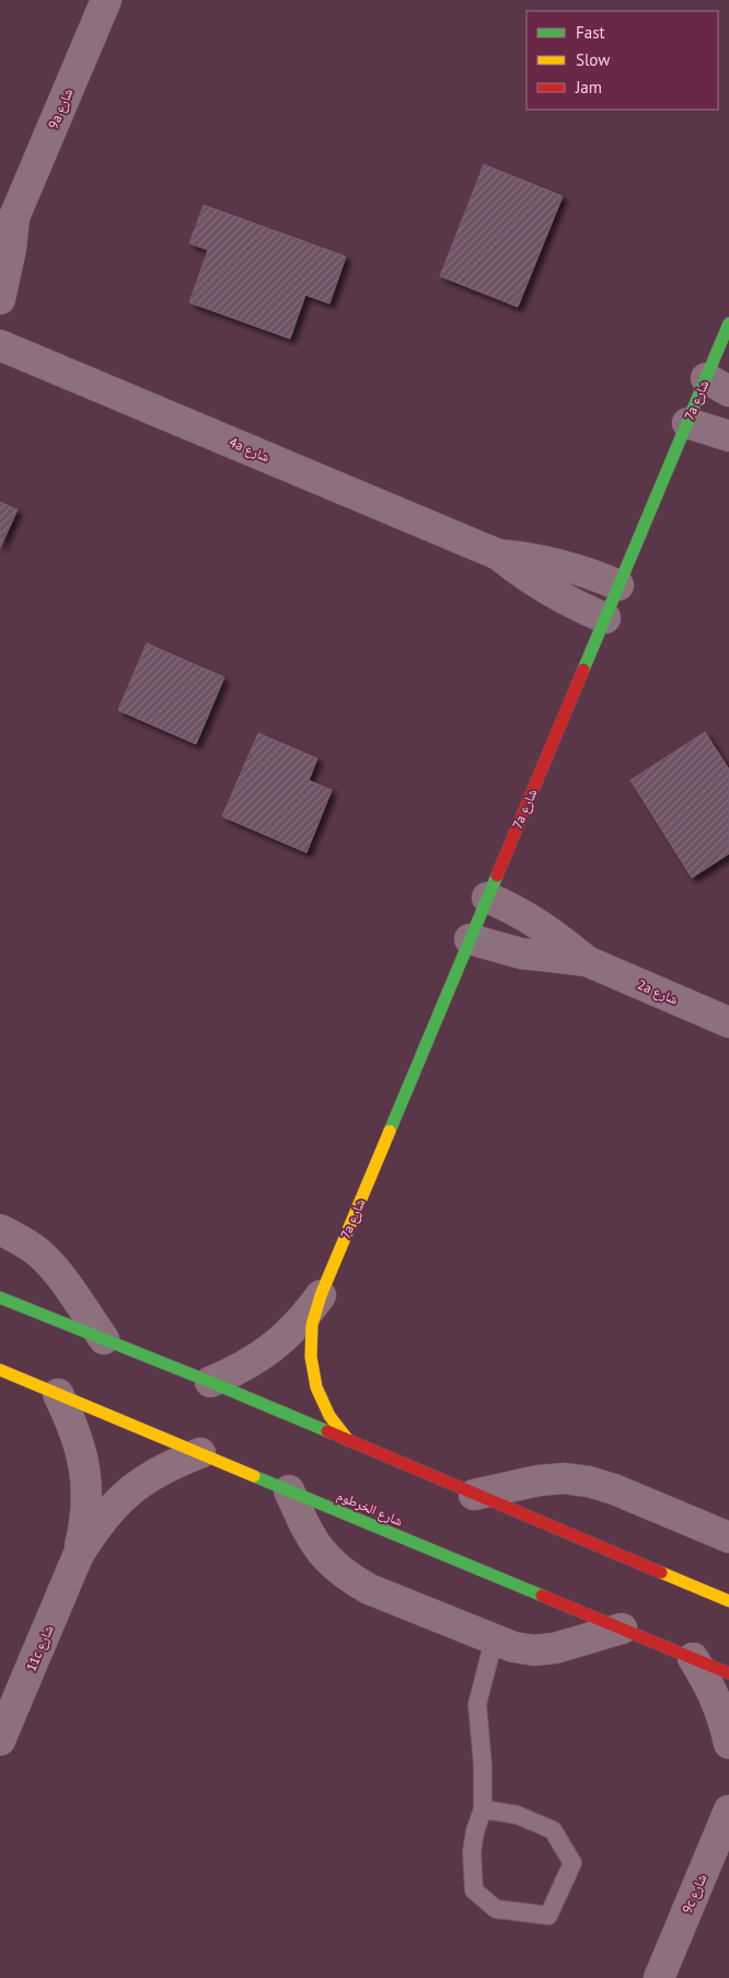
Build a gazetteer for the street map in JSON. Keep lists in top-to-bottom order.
{
  "streets": {
    "main road": ["7a شارع", "شارع الخرطوم"],
    "street": [
      "9a شارع",
      "4a شارع",
      "2a شارع",
      "11c شارع",
      "9c شارع"
    ]
  },
  "crossings": [
    ["7a شارع", "4a شارع"],
    ["7a شارع", "2a شارع"],
    ["شارع الخرطوم", "11c شارع"]
  ],
  "legend": ["Fast", "Slow", "Jam"]
}
